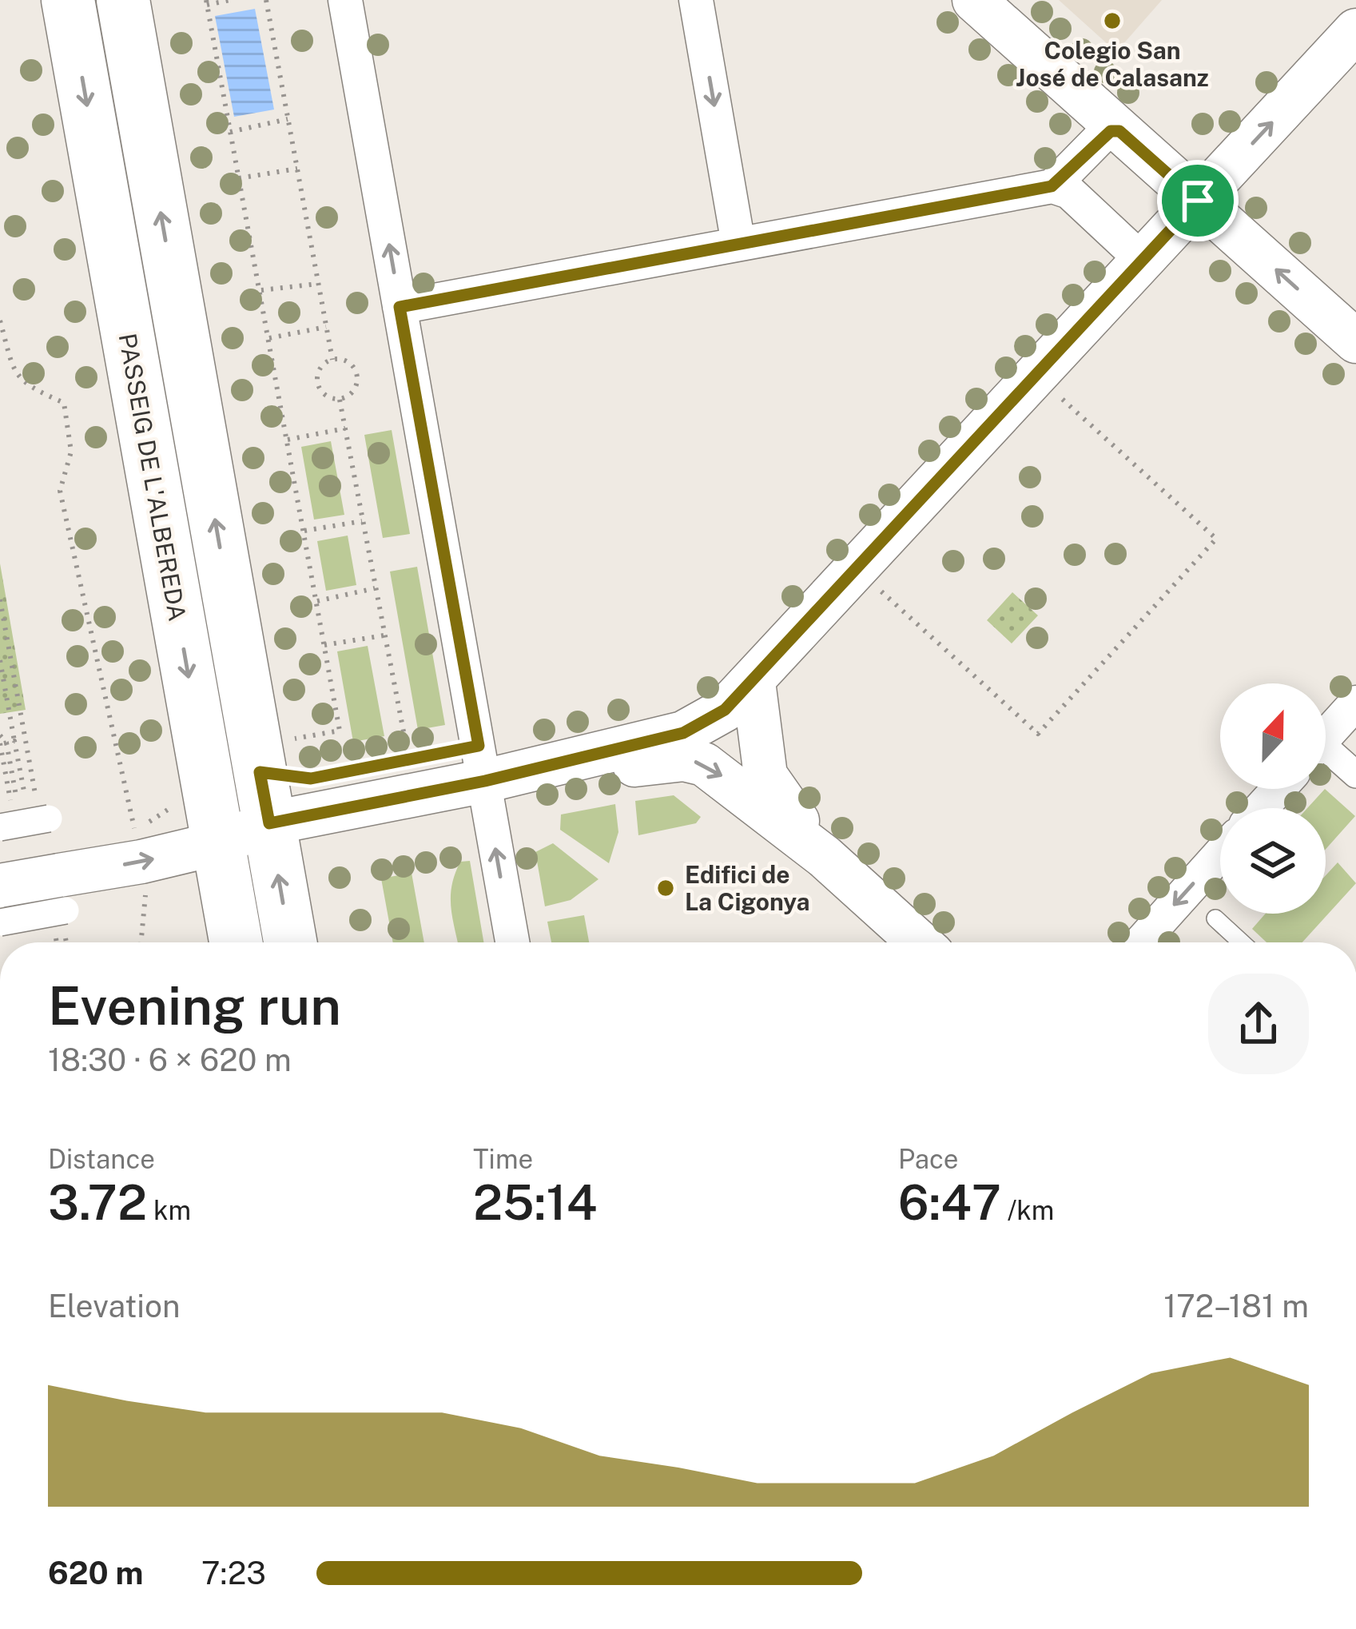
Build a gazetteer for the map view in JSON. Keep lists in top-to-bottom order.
{
  "streets": {
    "main road": ["PASSEIG DE L'ALBEREDA"]
  },
  "places": ["Colegio San José de Calasanz", "Edifici de La Cigonya"],
  "north": "top",
  "page": {
    "heading": ["Evening run", "18:30 · 6 × 620 m"],
    "stats": [
      ["Distance", "3.72 km"],
      ["Time", "25:14"],
      ["Pace", "6:47 /km"]
    ],
    "chart": ["Elevation", "172–181 m"],
    "list": [
      {
        "name": "620 m",
        "note": "7:23"
      }
    ]
  }
}
